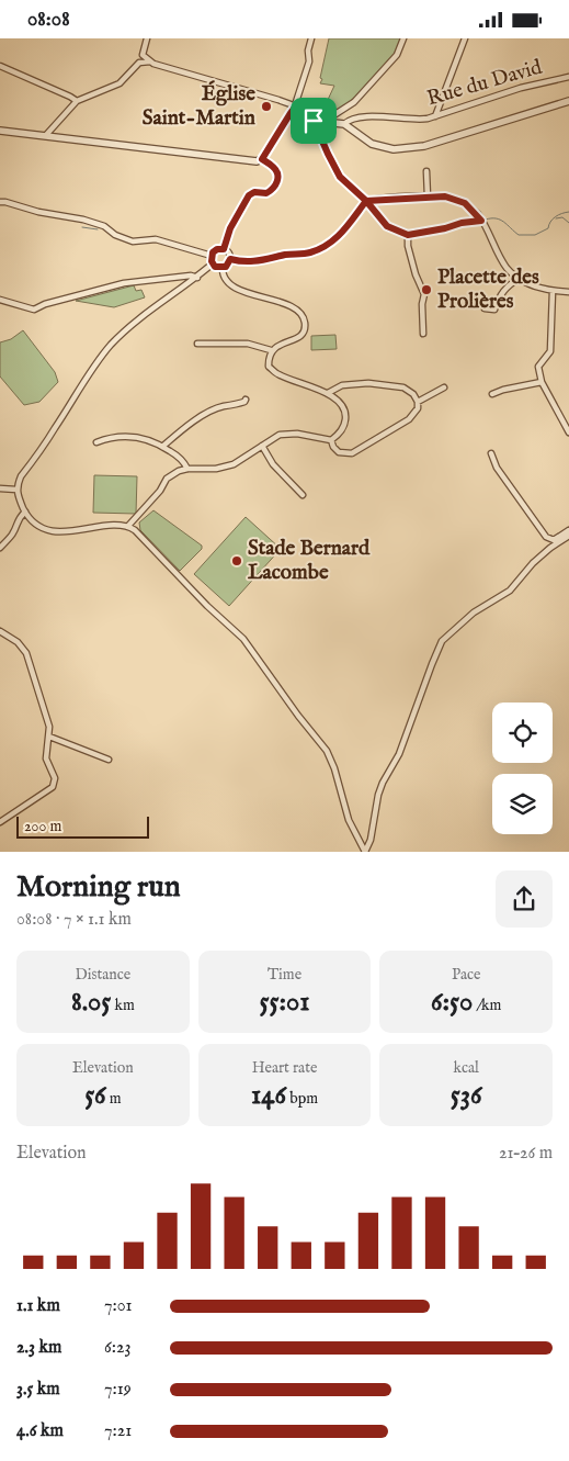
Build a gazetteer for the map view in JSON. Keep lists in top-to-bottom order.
{
  "streets": {
    "street": ["Rue du David"]
  },
  "places": ["Église Saint-Martin", "Placette des Prolières", "Stade Bernard Lacombe"],
  "scale_bar": "200 m",
  "page": {
    "status": "08:08",
    "scale": "200 m",
    "heading": ["Morning run", "08:08 · 7 × 1.1 km"],
    "stats": [
      ["Distance", "8.05 km"],
      ["Time", "55:01"],
      ["Pace", "6:50 /km"],
      ["Elevation", "56 m"],
      ["Heart rate", "146 bpm"],
      ["kcal", "536"]
    ],
    "chart": ["Elevation", "21–26 m"],
    "list": [
      {
        "name": "1.1 km",
        "note": "7:01"
      },
      {
        "name": "2.3 km",
        "note": "6:23"
      },
      {
        "name": "3.5 km",
        "note": "7:19"
      },
      {
        "name": "4.6 km",
        "note": "7:21"
      }
    ]
  }
}
